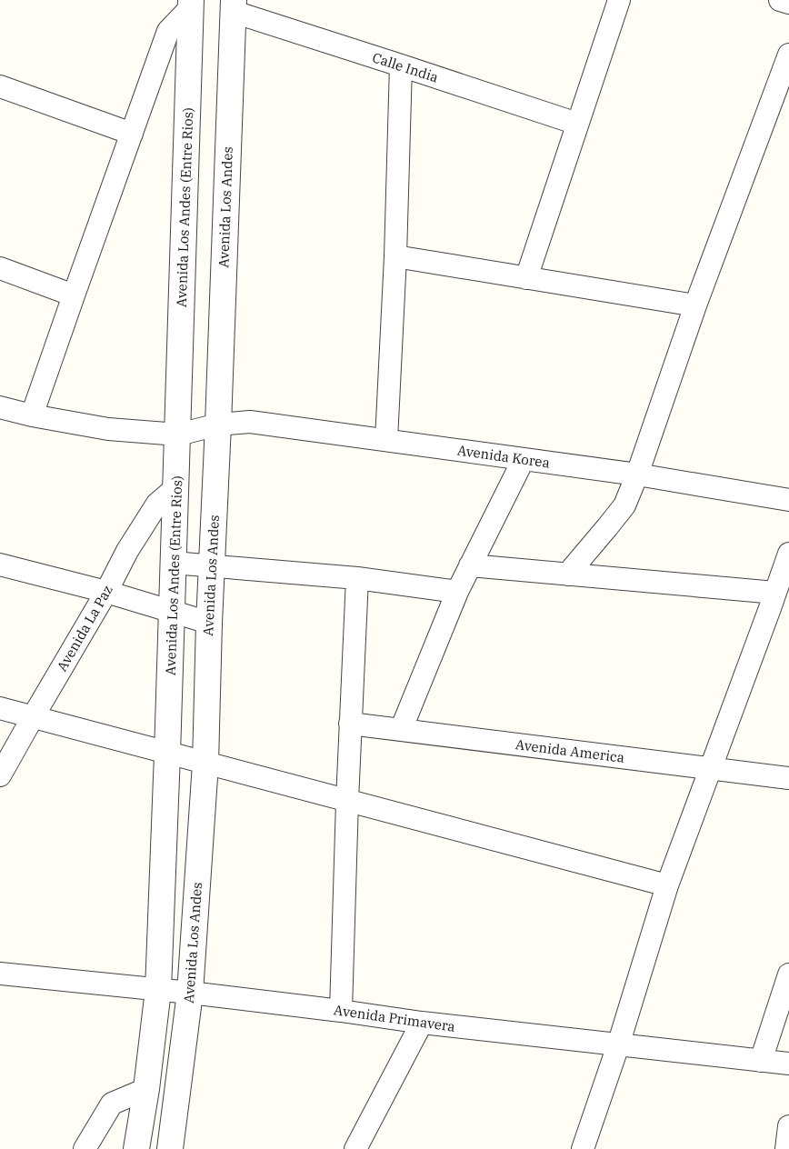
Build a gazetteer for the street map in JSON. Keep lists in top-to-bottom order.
{
  "streets": {
    "street": [
      "Calle India",
      "Avenida Los Andes (Entre Rios)",
      "Avenida Los Andes",
      "Avenida Korea",
      "Avenida La Paz",
      "Avenida America",
      "Avenida Primavera"
    ]
  },
  "crossings": [
    ["Calle India", "Avenida Los Andes"],
    ["Avenida Los Andes (Entre Rios)", "Avenida Korea"],
    ["Avenida Los Andes (Entre Rios)", "Avenida La Paz"],
    ["Avenida Los Andes (Entre Rios)", "Avenida Primavera"],
    ["Avenida Los Andes", "Avenida Korea"],
    ["Avenida Los Andes", "Avenida Primavera"]
  ]
}
